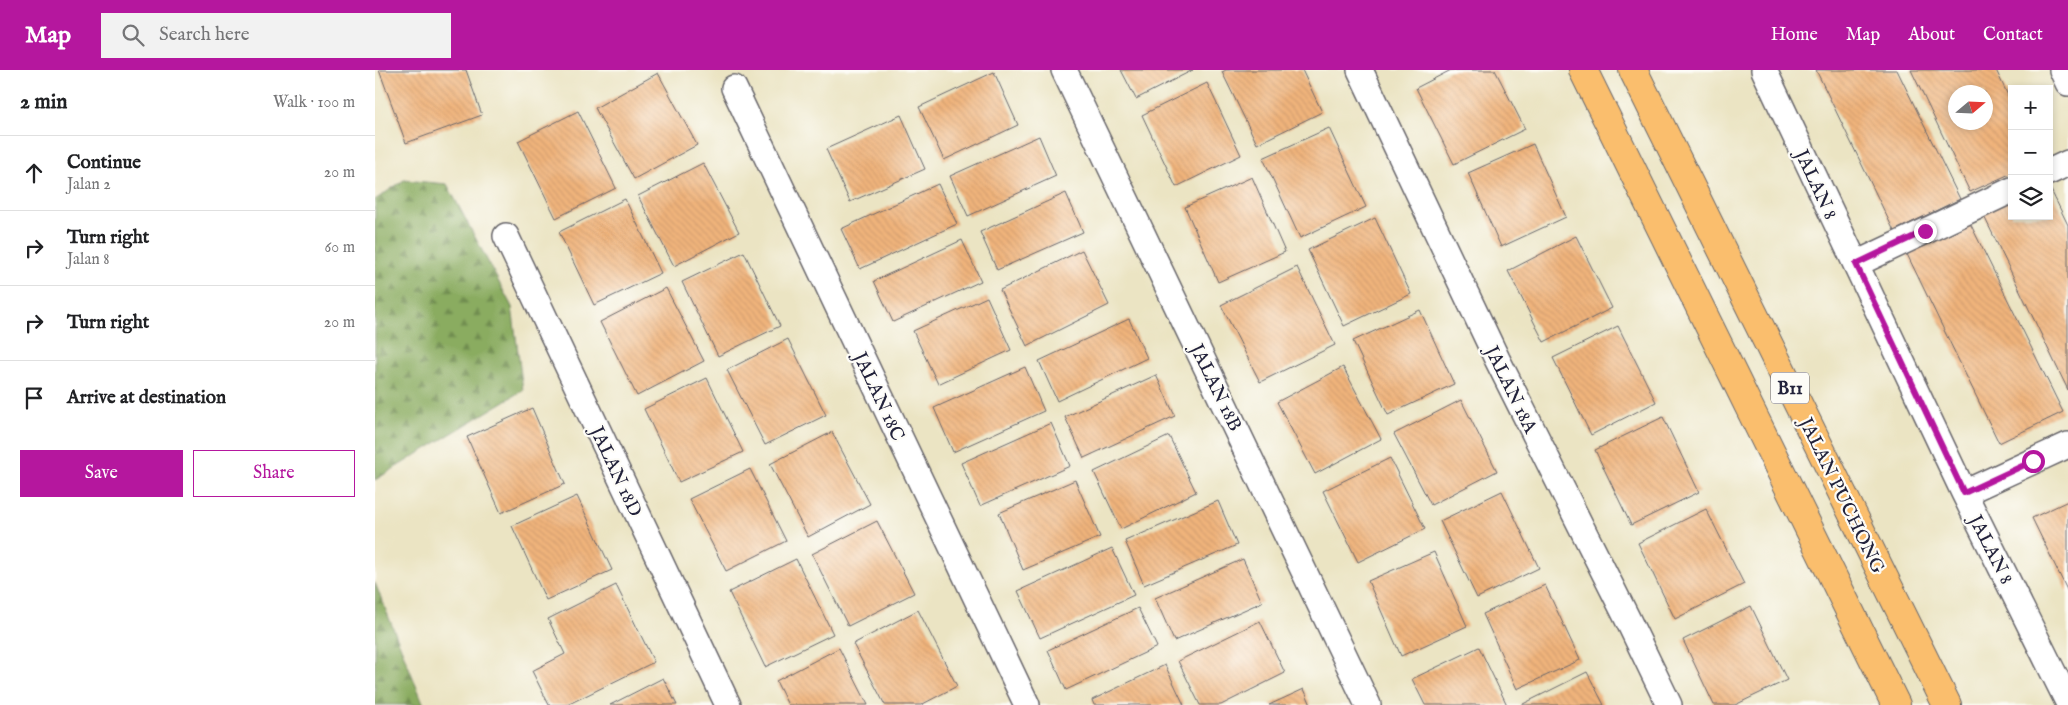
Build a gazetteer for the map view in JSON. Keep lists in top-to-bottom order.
{
  "streets": {
    "main road": ["B11", "JALAN PUCHONG"],
    "street": [
      "JALAN 8",
      "JALAN 18B",
      "JALAN 18A",
      "JALAN 18C",
      "JALAN 18D"
    ]
  },
  "north": "right",
  "page": {
    "header": "Map",
    "search": "Search here",
    "nav": [
      "Home",
      "Map",
      "About",
      "Contact"
    ],
    "heading": ["2 min", "Walk · 100 m"],
    "map_buttons": ["+", "−"],
    "list": [
      ["Continue", "Jalan 2", "20 m"],
      ["Turn right", "Jalan 8", "60 m"],
      ["Turn right", "20 m"],
      "Arrive at destination"
    ],
    "buttons": ["Save", "Share"]
  }
}
